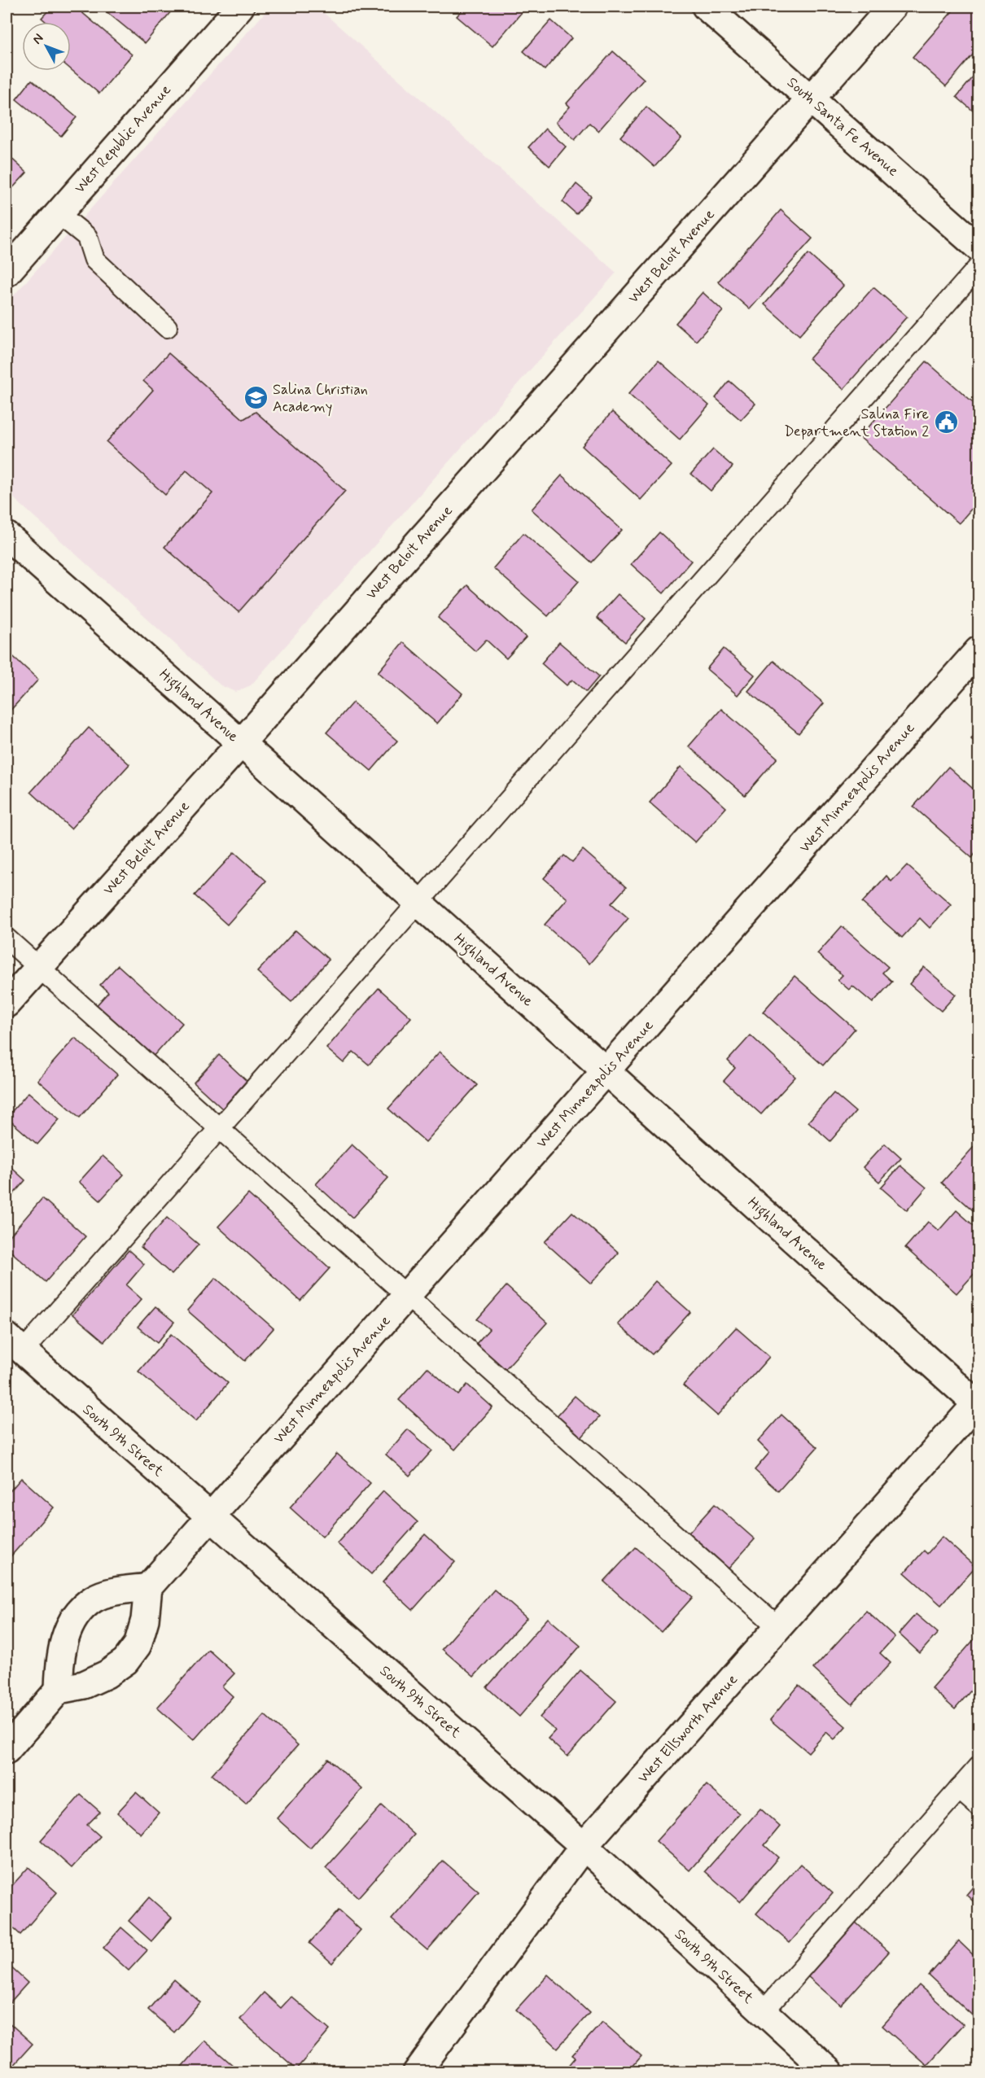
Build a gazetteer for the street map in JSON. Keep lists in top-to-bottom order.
{
  "streets": {
    "street": [
      "South Santa Fe Avenue",
      "West Republic Avenue",
      "West Beloit Avenue",
      "Highland Avenue",
      "West Minneapolis Avenue",
      "South 9th Street",
      "West Ellsworth Avenue"
    ]
  },
  "crossings": [
    ["South Santa Fe Avenue", "West Beloit Avenue"],
    ["West Beloit Avenue", "Highland Avenue"],
    ["Highland Avenue", "West Minneapolis Avenue"],
    ["Highland Avenue", "West Ellsworth Avenue"],
    ["West Minneapolis Avenue", "South 9th Street"],
    ["South 9th Street", "West Ellsworth Avenue"]
  ],
  "places": {
    "school or university": ["Salina Christian Academy"],
    "public building": ["Salina Fire Department Station 2"]
  },
  "north": "top left"
}
